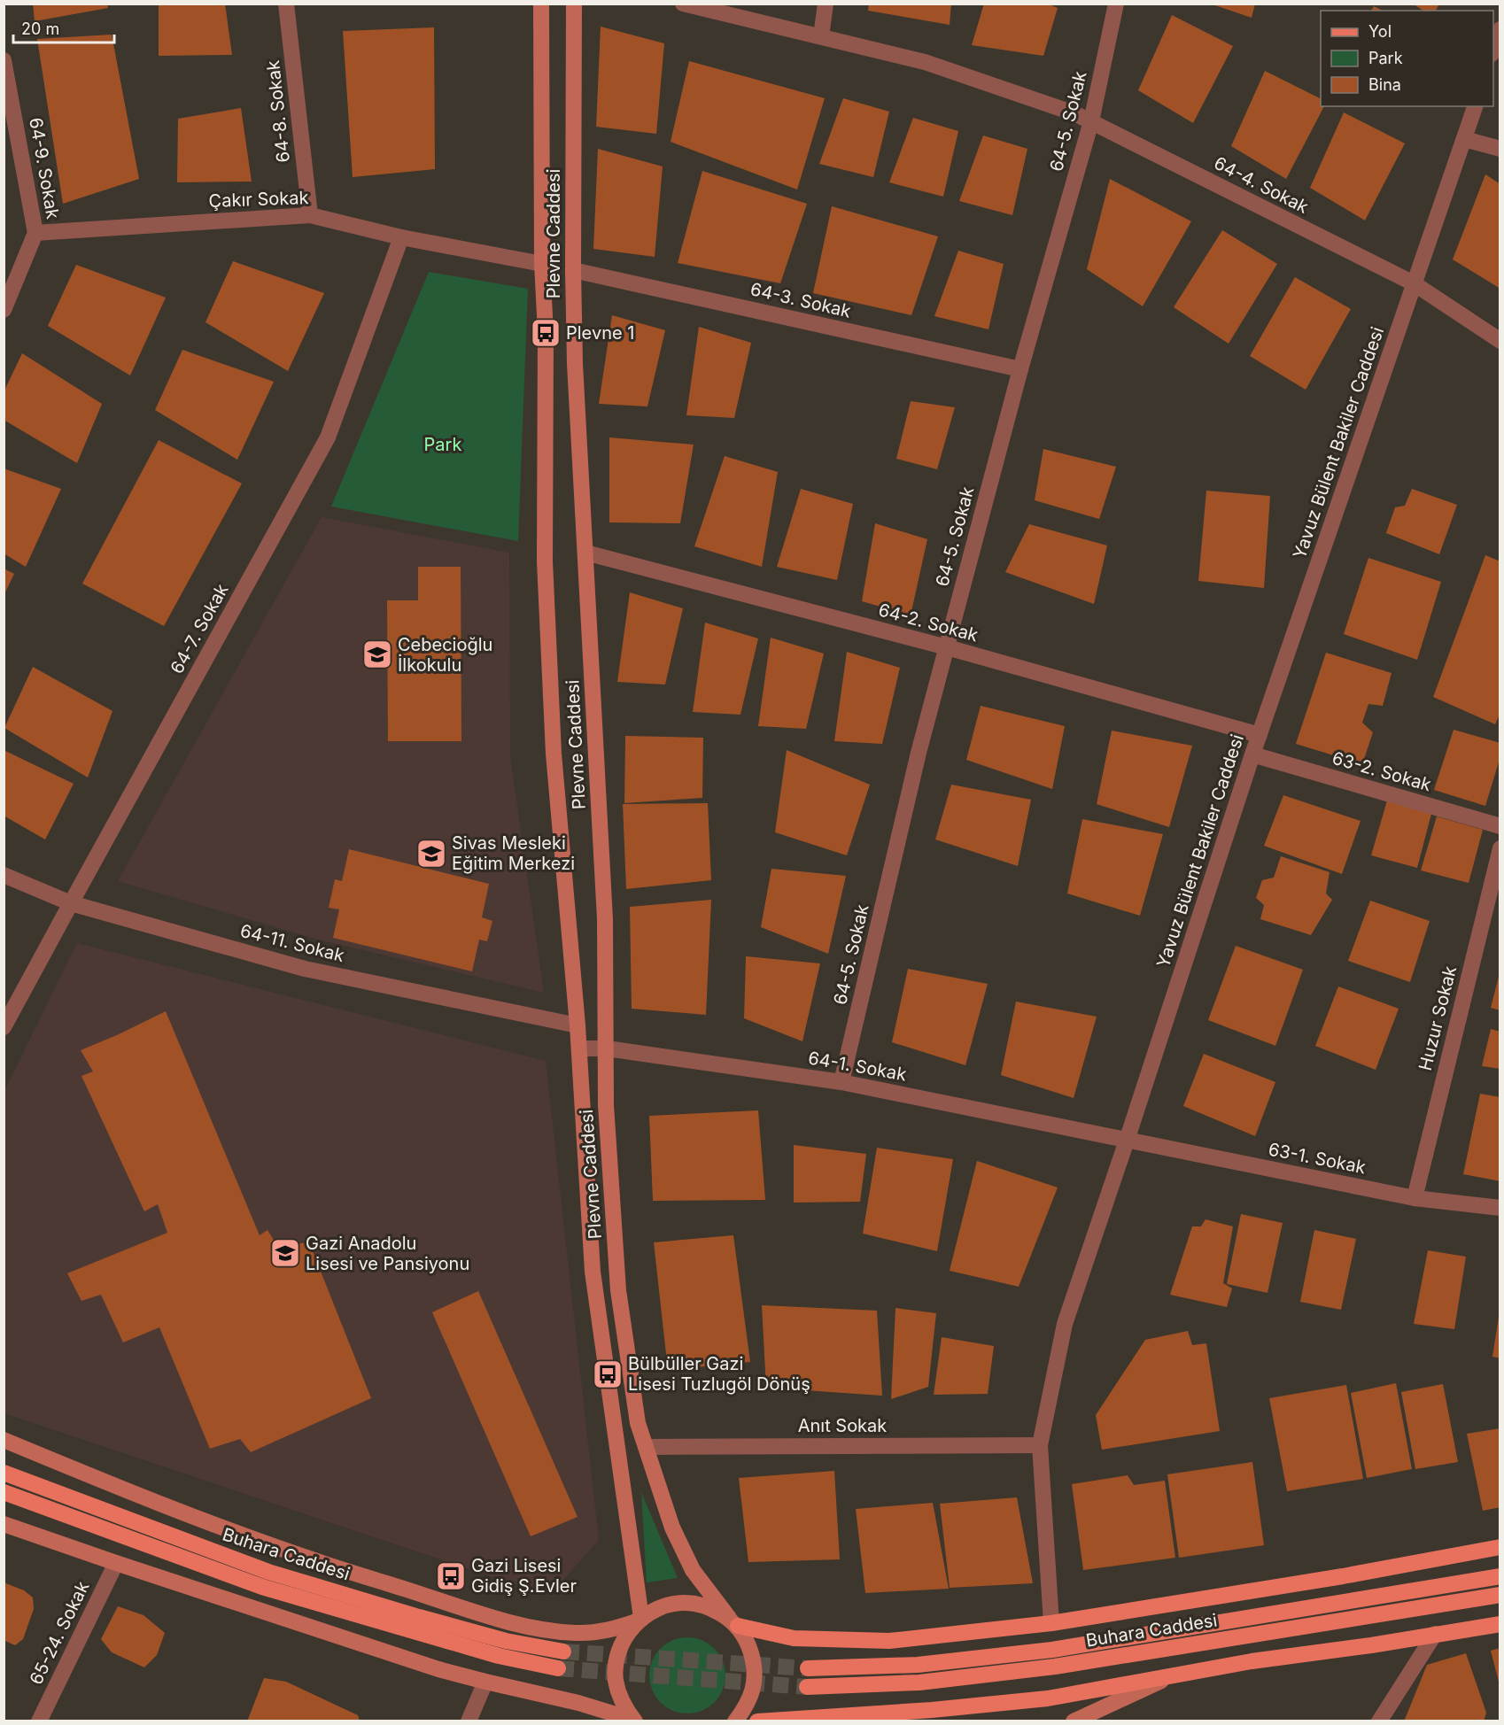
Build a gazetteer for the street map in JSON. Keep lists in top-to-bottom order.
{
  "streets": {
    "main road": ["Buhara Caddesi"],
    "street": [
      "64-8. Sokak",
      "64-5. Sokak",
      "64-9. Sokak",
      "64-4. Sokak",
      "Çakır Sokak",
      "Plevne Caddesi",
      "64-3. Sokak",
      "Yavuz Bülent Bakiler Caddesi",
      "64-2. Sokak",
      "64-7. Sokak",
      "63-2. Sokak",
      "64-11. Sokak",
      "Huzur Sokak",
      "64-1. Sokak",
      "63-1. Sokak",
      "Anıt Sokak",
      "65-24. Sokak"
    ]
  },
  "crossings": [
    ["64-8. Sokak", "Çakır Sokak"],
    ["64-5. Sokak", "64-4. Sokak"],
    ["64-5. Sokak", "64-3. Sokak"],
    ["64-5. Sokak", "64-2. Sokak"],
    ["64-5. Sokak", "64-1. Sokak"],
    ["64-9. Sokak", "Çakır Sokak"],
    ["64-4. Sokak", "Yavuz Bülent Bakiler Caddesi"],
    ["Çakır Sokak", "Plevne Caddesi"],
    ["Çakır Sokak", "64-7. Sokak"],
    ["Plevne Caddesi", "64-3. Sokak"],
    ["Plevne Caddesi", "64-2. Sokak"],
    ["Plevne Caddesi", "64-11. Sokak"],
    ["Plevne Caddesi", "64-1. Sokak"],
    ["Plevne Caddesi", "Anıt Sokak"],
    ["Yavuz Bülent Bakiler Caddesi", "64-2. Sokak"],
    ["Yavuz Bülent Bakiler Caddesi", "63-2. Sokak"],
    ["Yavuz Bülent Bakiler Caddesi", "64-1. Sokak"],
    ["Yavuz Bülent Bakiler Caddesi", "63-1. Sokak"],
    ["Yavuz Bülent Bakiler Caddesi", "Anıt Sokak"],
    ["64-7. Sokak", "64-11. Sokak"],
    ["Huzur Sokak", "63-1. Sokak"],
    ["64-1. Sokak", "63-1. Sokak"]
  ],
  "parks": ["Park"],
  "places": {
    "bus stop": ["Plevne 1", "Bülbüller Gazi Lisesi Tuzlugöl Dönüş", "Gazi Lisesi Gidiş Ş.Evler"],
    "school or university": ["Cebecioğlu İlkokulu", "Sivas Mesleki Eğitim Merkezi", "Gazi Anadolu Lisesi ve Pansiyonu"]
  },
  "legend": ["Yol", "Park", "Bina"],
  "scale_bar": "20 m"
}
